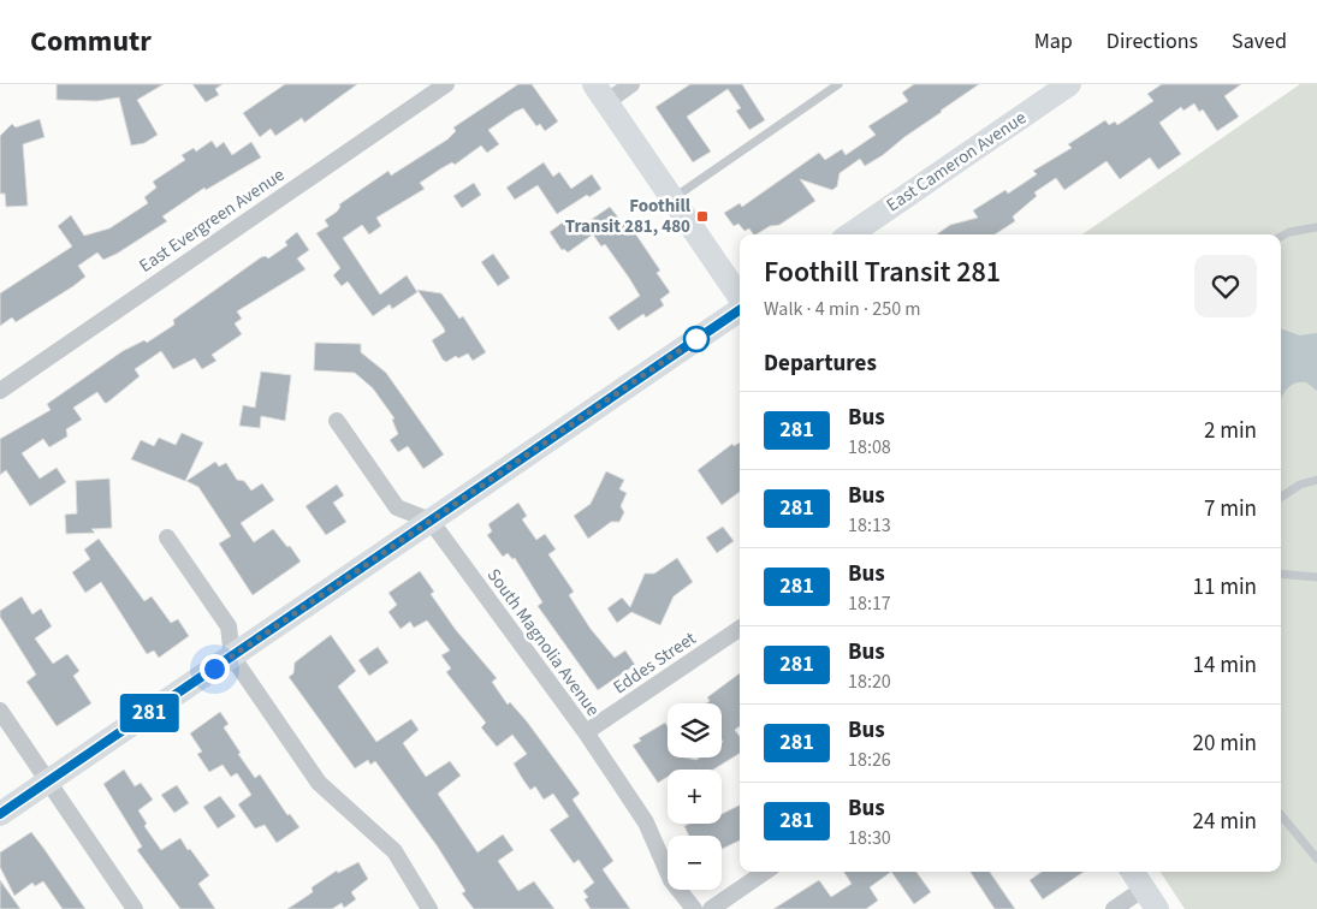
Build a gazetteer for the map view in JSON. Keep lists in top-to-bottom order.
{
  "streets": {
    "main road": ["East Cameron Avenue"],
    "street": ["East Evergreen Avenue", "South Magnolia Avenue", "Eddes Street"]
  },
  "crossings": [
    ["South Magnolia Avenue", "Eddes Street"]
  ],
  "places": {
    "transit": ["Foothill Transit 281, 480"]
  },
  "lines": ["bus line 281"],
  "page": {
    "header": "Commutr",
    "nav": ["Map", "Directions", "Saved"],
    "on_map": "281",
    "heading": [
      ["Foothill Transit 281", "Walk · 4 min · 250 m"],
      "Departures"
    ],
    "list": [
      {
        "mark": "281",
        "name": "Bus",
        "note": "18:08",
        "value": "2 min"
      },
      {
        "mark": "281",
        "name": "Bus",
        "note": "18:13",
        "value": "7 min"
      },
      {
        "mark": "281",
        "name": "Bus",
        "note": "18:17",
        "value": "11 min"
      },
      {
        "mark": "281",
        "name": "Bus",
        "note": "18:20",
        "value": "14 min"
      },
      {
        "mark": "281",
        "name": "Bus",
        "note": "18:26",
        "value": "20 min"
      },
      {
        "mark": "281",
        "name": "Bus",
        "note": "18:30",
        "value": "24 min"
      }
    ],
    "map_buttons": ["+", "−"]
  }
}
